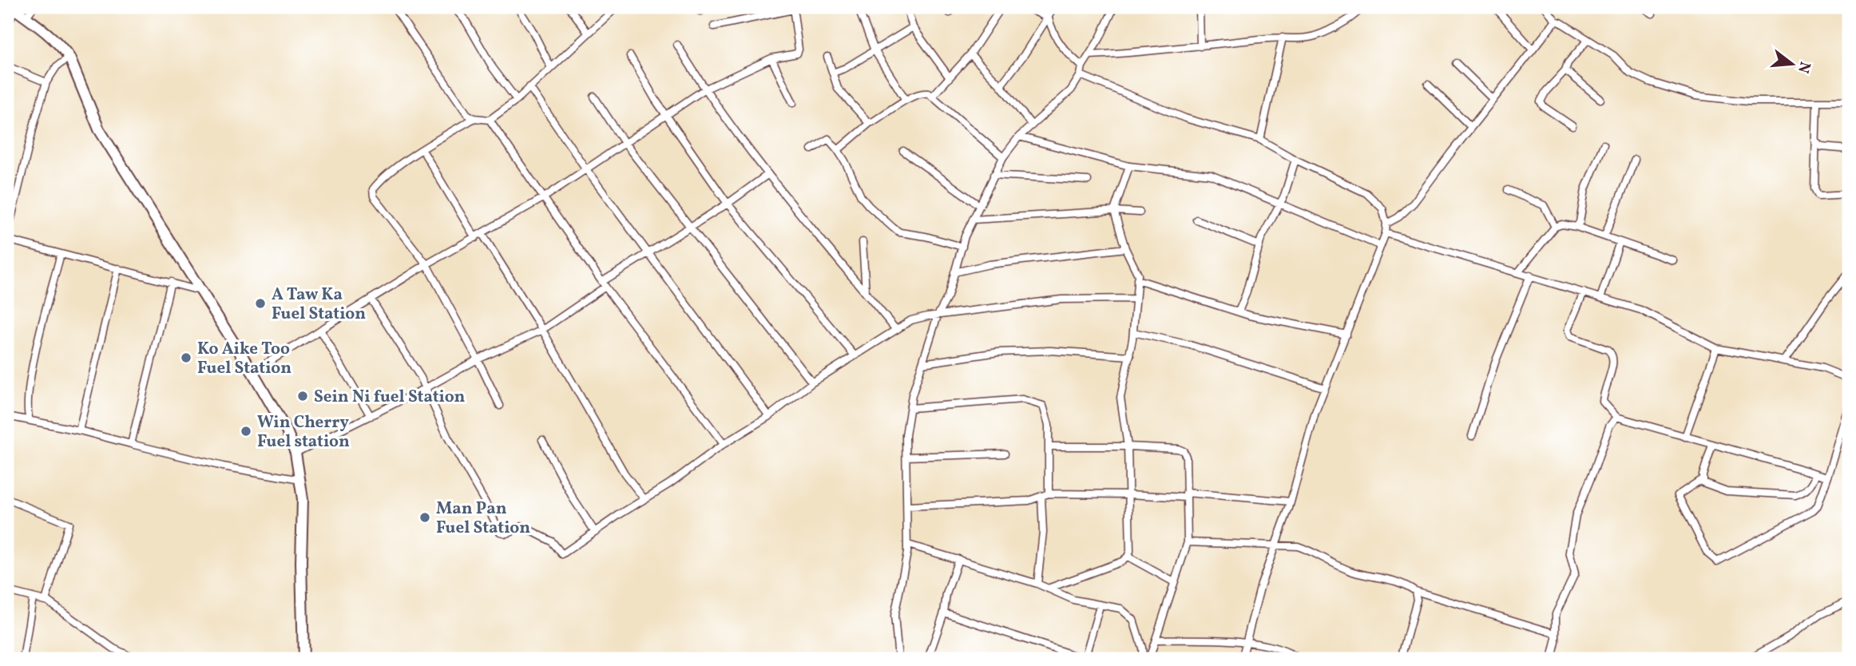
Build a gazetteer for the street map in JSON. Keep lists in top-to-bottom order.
{
  "places": [
    "A Taw Ka Fuel Station",
    "Ko Aike Too Fuel Station",
    "Sein Ni fuel Station",
    "Win Cherry Fuel station",
    "Man Pan Fuel Station"
  ],
  "north": "right"
}
